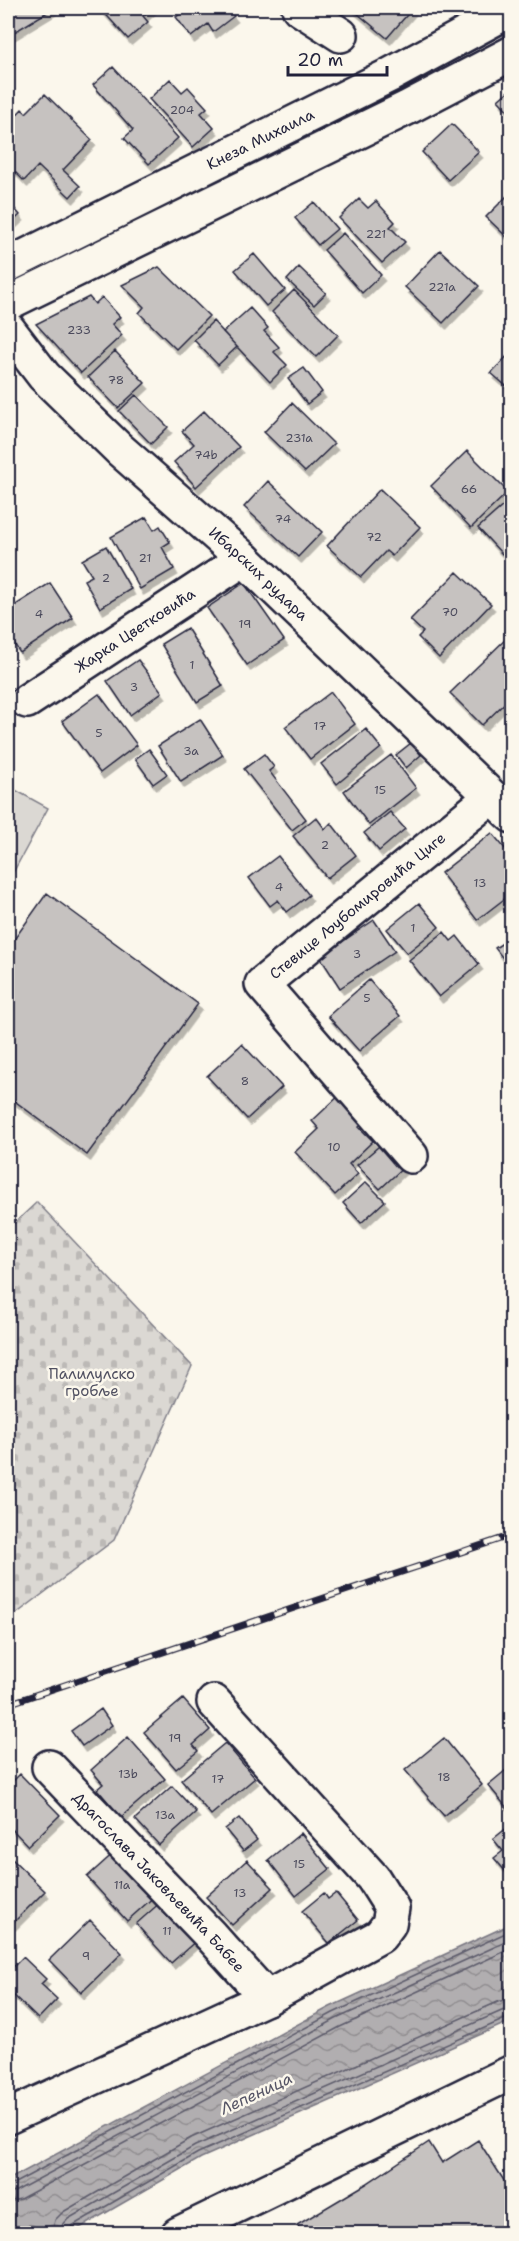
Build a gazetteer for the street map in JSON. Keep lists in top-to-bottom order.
{
  "streets": {
    "street": [
      "Кнеза Михаила",
      "Ибарских рудара",
      "Жарка Цветковића",
      "Стевице Љубомировића Циге",
      "Драгослава Јаковљевића Бабее"
    ]
  },
  "crossings": [
    ["Ибарских рудара", "Жарка Цветковића"],
    ["Ибарских рудара", "Стевице Љубомировића Циге"]
  ],
  "water": ["Лепеница"],
  "parks": ["Палилулско гробље"],
  "house_numbers": [
    "204",
    "221",
    "221a",
    "233",
    "78",
    "231a",
    "74b",
    "66",
    "74",
    "72",
    "21",
    "2",
    "70",
    "4",
    "19",
    "1",
    "3",
    "17",
    "5",
    "3a",
    "15",
    "2",
    "13",
    "4",
    "1",
    "3",
    "5",
    "8",
    "10",
    "19",
    "13b",
    "18",
    "17",
    "13a",
    "15",
    "11a",
    "13",
    "11",
    "9"
  ],
  "scale_bar": "20 m"
}
